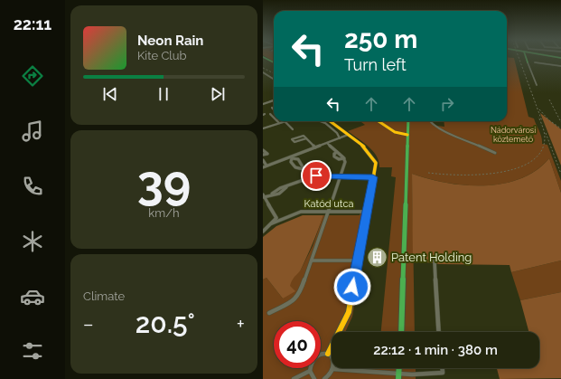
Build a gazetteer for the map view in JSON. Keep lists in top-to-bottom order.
{
  "streets": {
    "street": ["Katód utca"]
  },
  "parks": ["Nádorvárosi köztemető"],
  "places": {
    "building": ["Patent Holding"]
  },
  "page": {
    "tabs": "22:11",
    "turn": ["250 m", "Turn left"],
    "song": ["Neon Rain", "Kite Club"],
    "tile": [
      ["39", "km/h"],
      "Climate"
    ],
    "heat": ["−", "20.5°", "+"],
    "limit": "40",
    "trip": "22:12 · 1 min · 380 m"
  }
}
